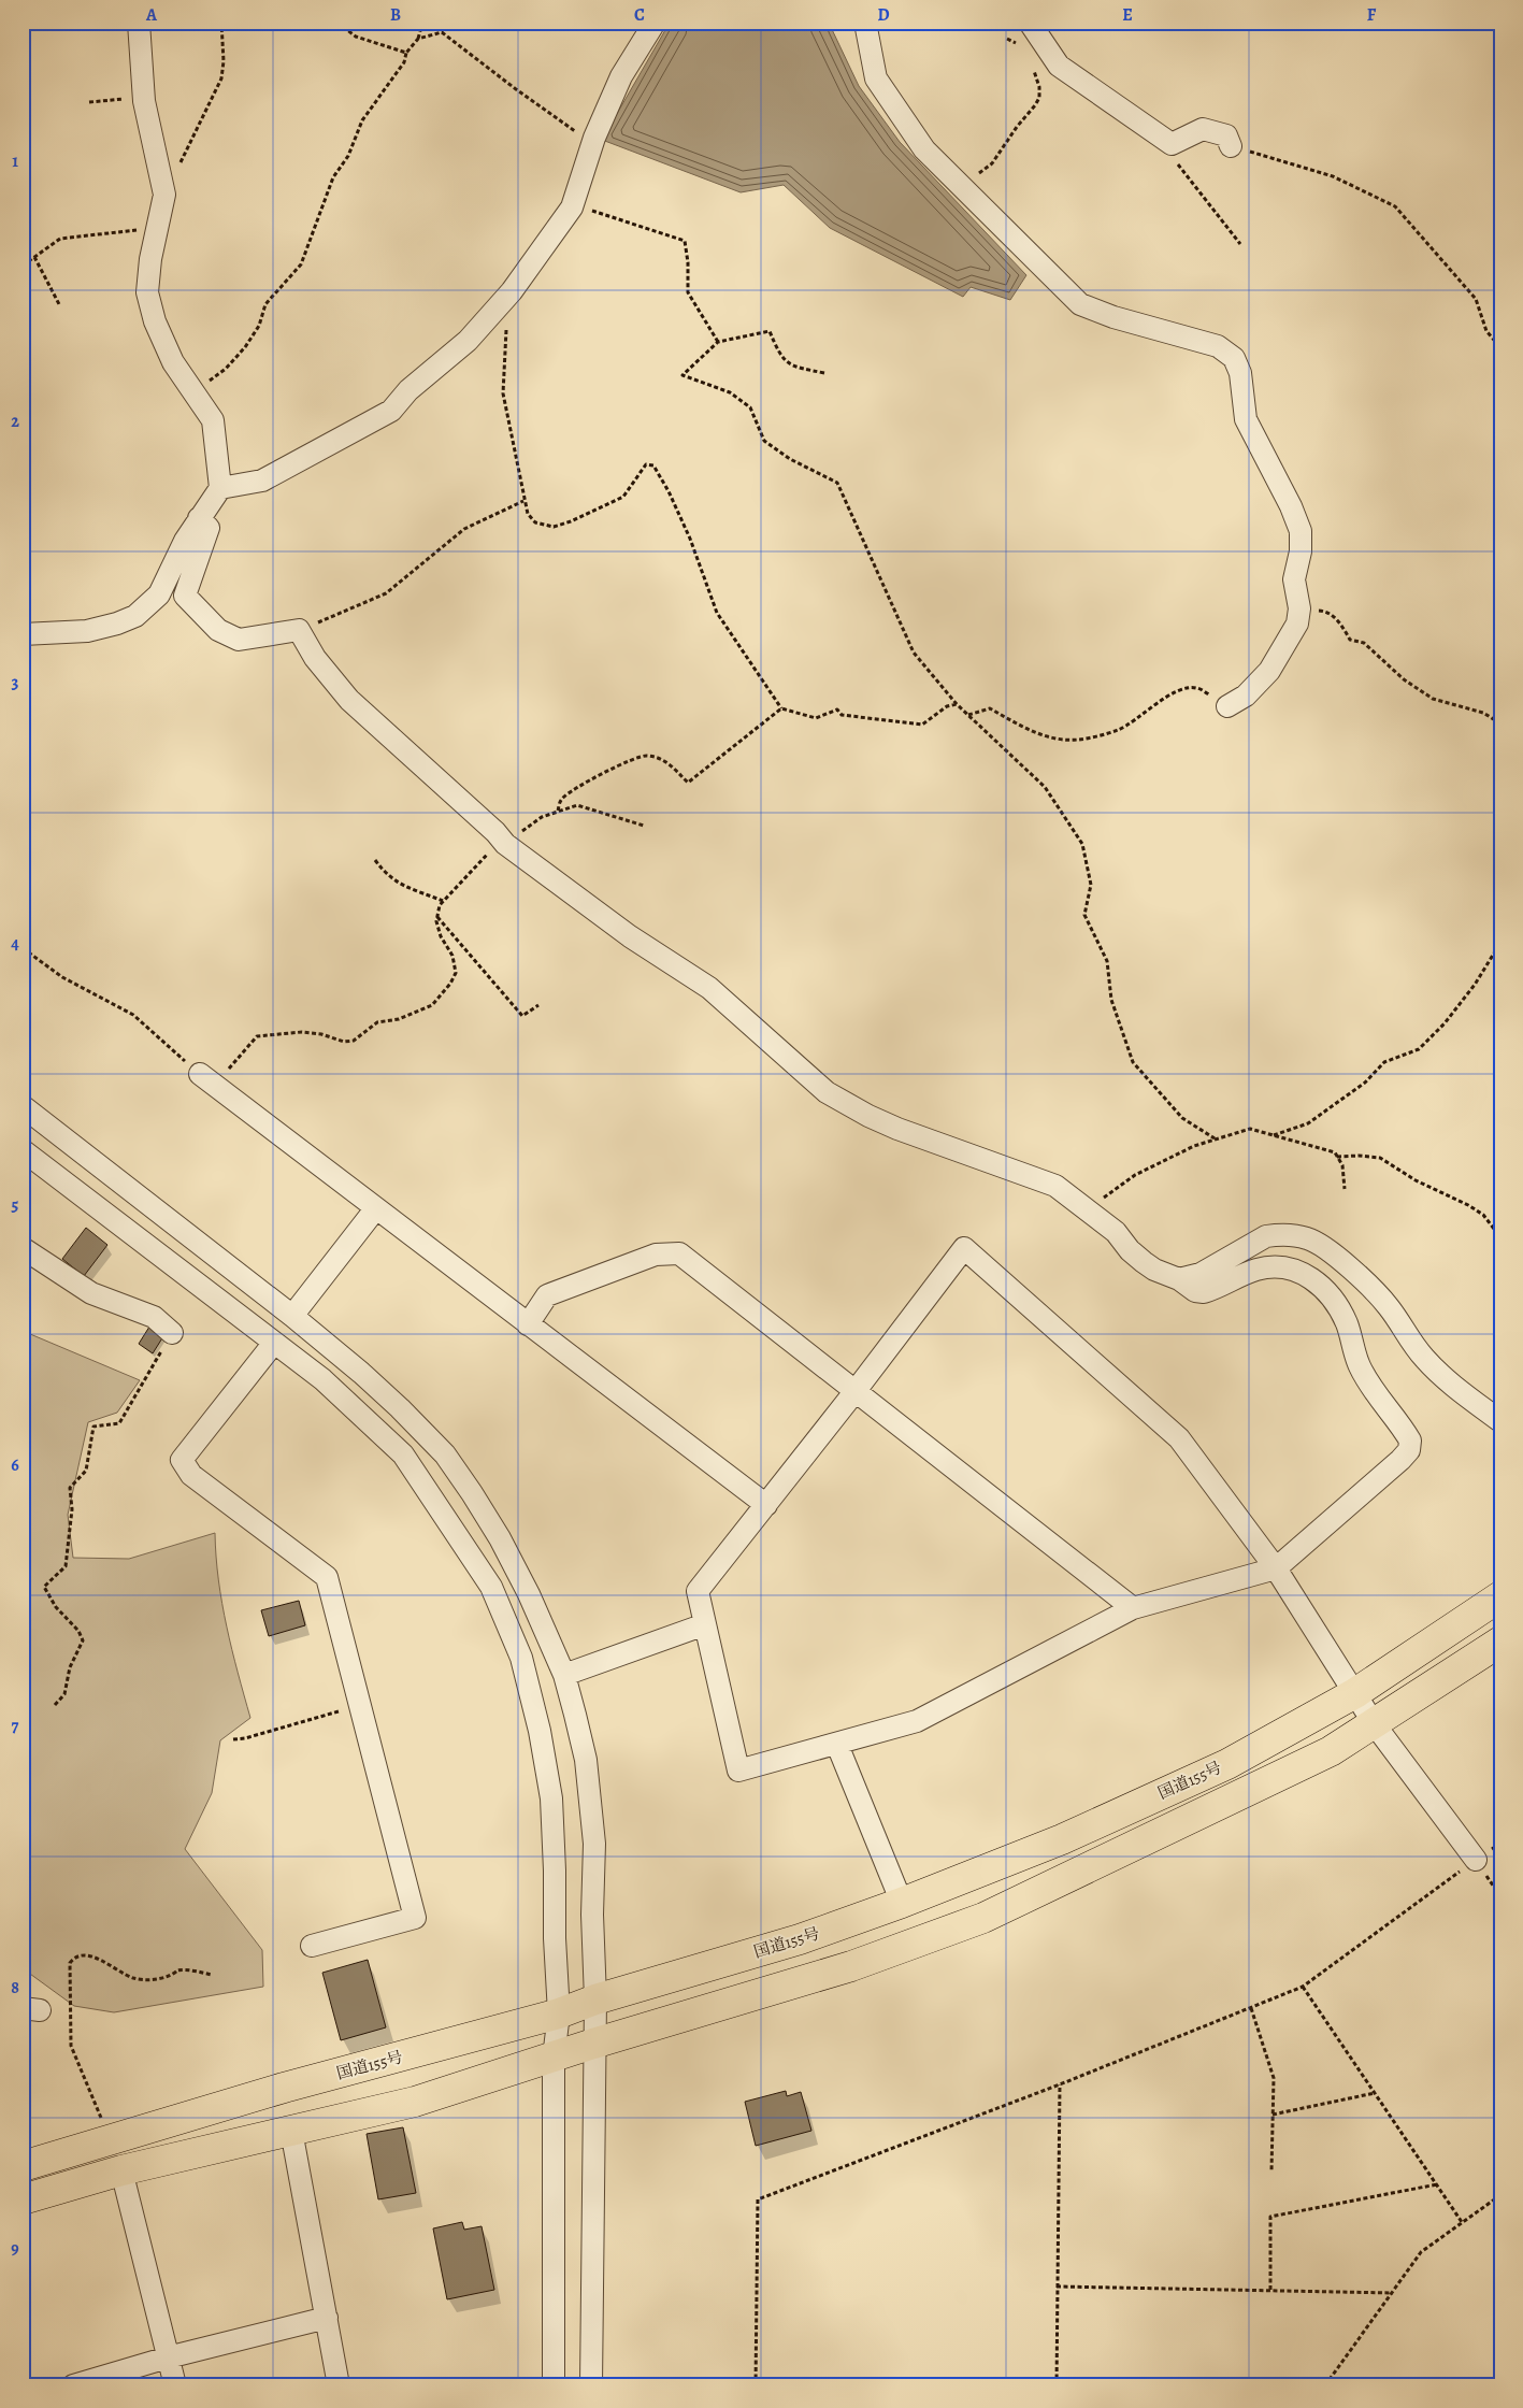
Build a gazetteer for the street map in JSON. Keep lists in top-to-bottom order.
{
  "streets": {
    "highway": ["国道155号"]
  },
  "grid": {
    "columns": [
      "A",
      "B",
      "C",
      "D",
      "E",
      "F"
    ],
    "rows": [
      "1",
      "2",
      "3",
      "4",
      "5",
      "6",
      "7",
      "8",
      "9"
    ]
  }
}
